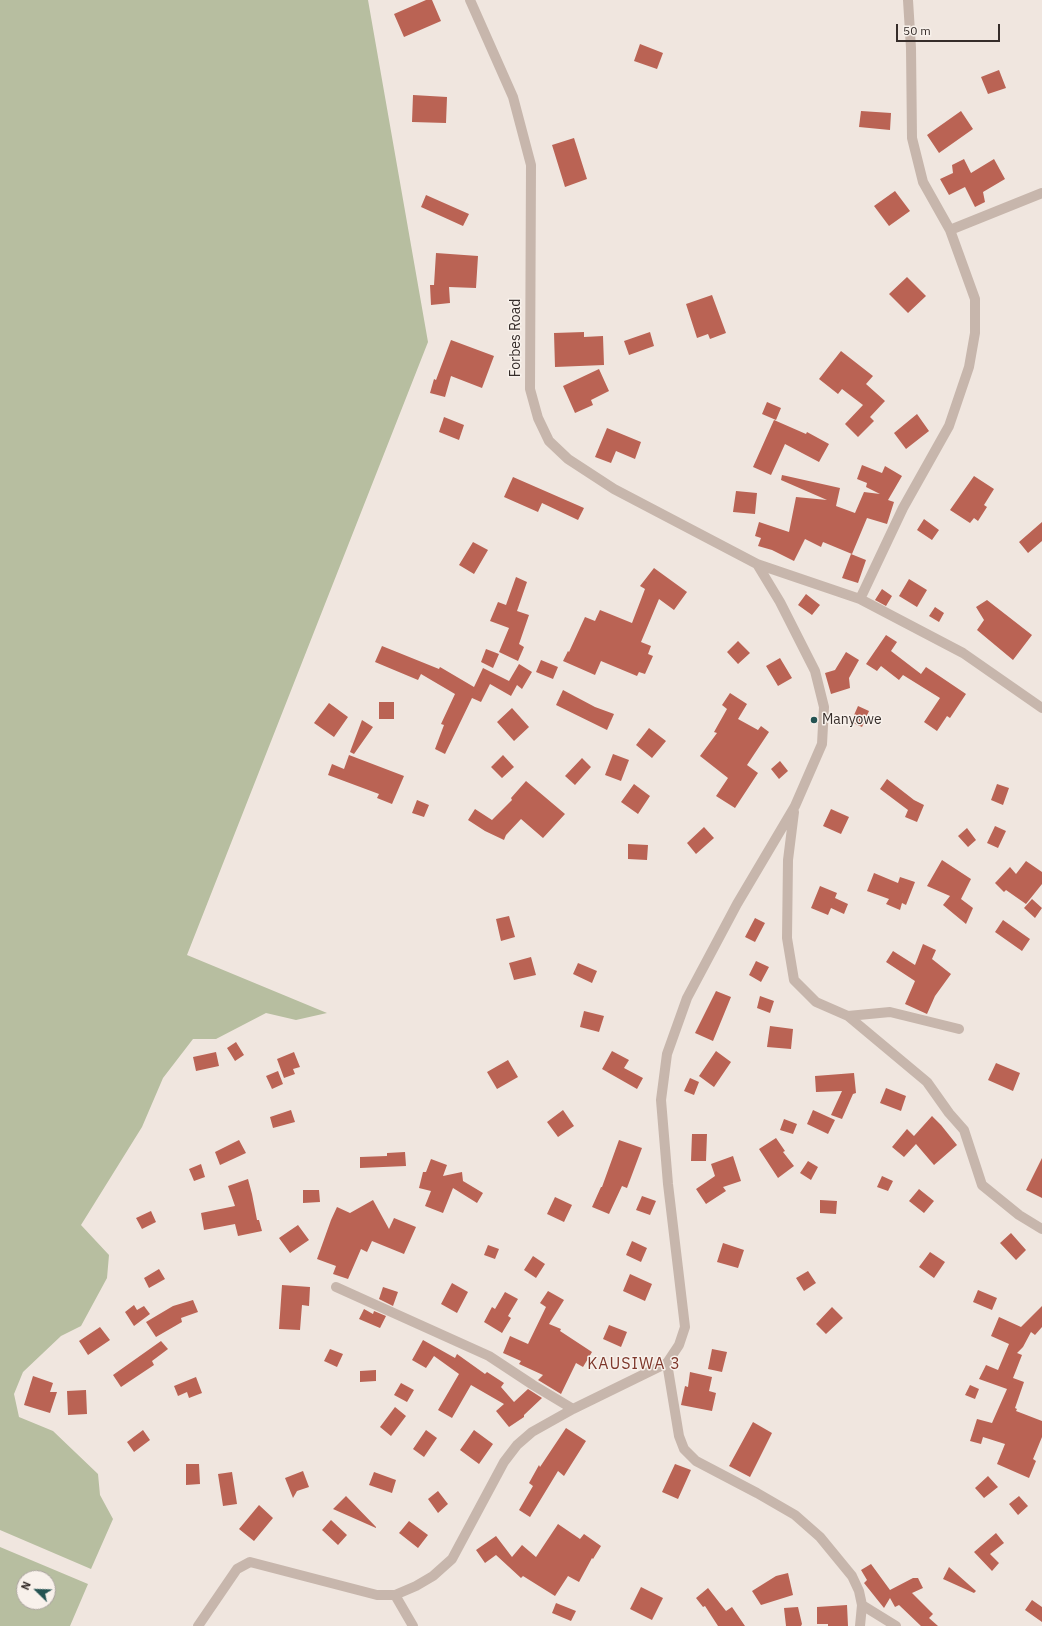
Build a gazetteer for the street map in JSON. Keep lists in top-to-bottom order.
{
  "streets": {
    "street": ["Forbes Road"]
  },
  "districts": ["KAUSIWA 3"],
  "places": ["Manyowe"],
  "scale_bar": "50 m",
  "north": "top left"
}
